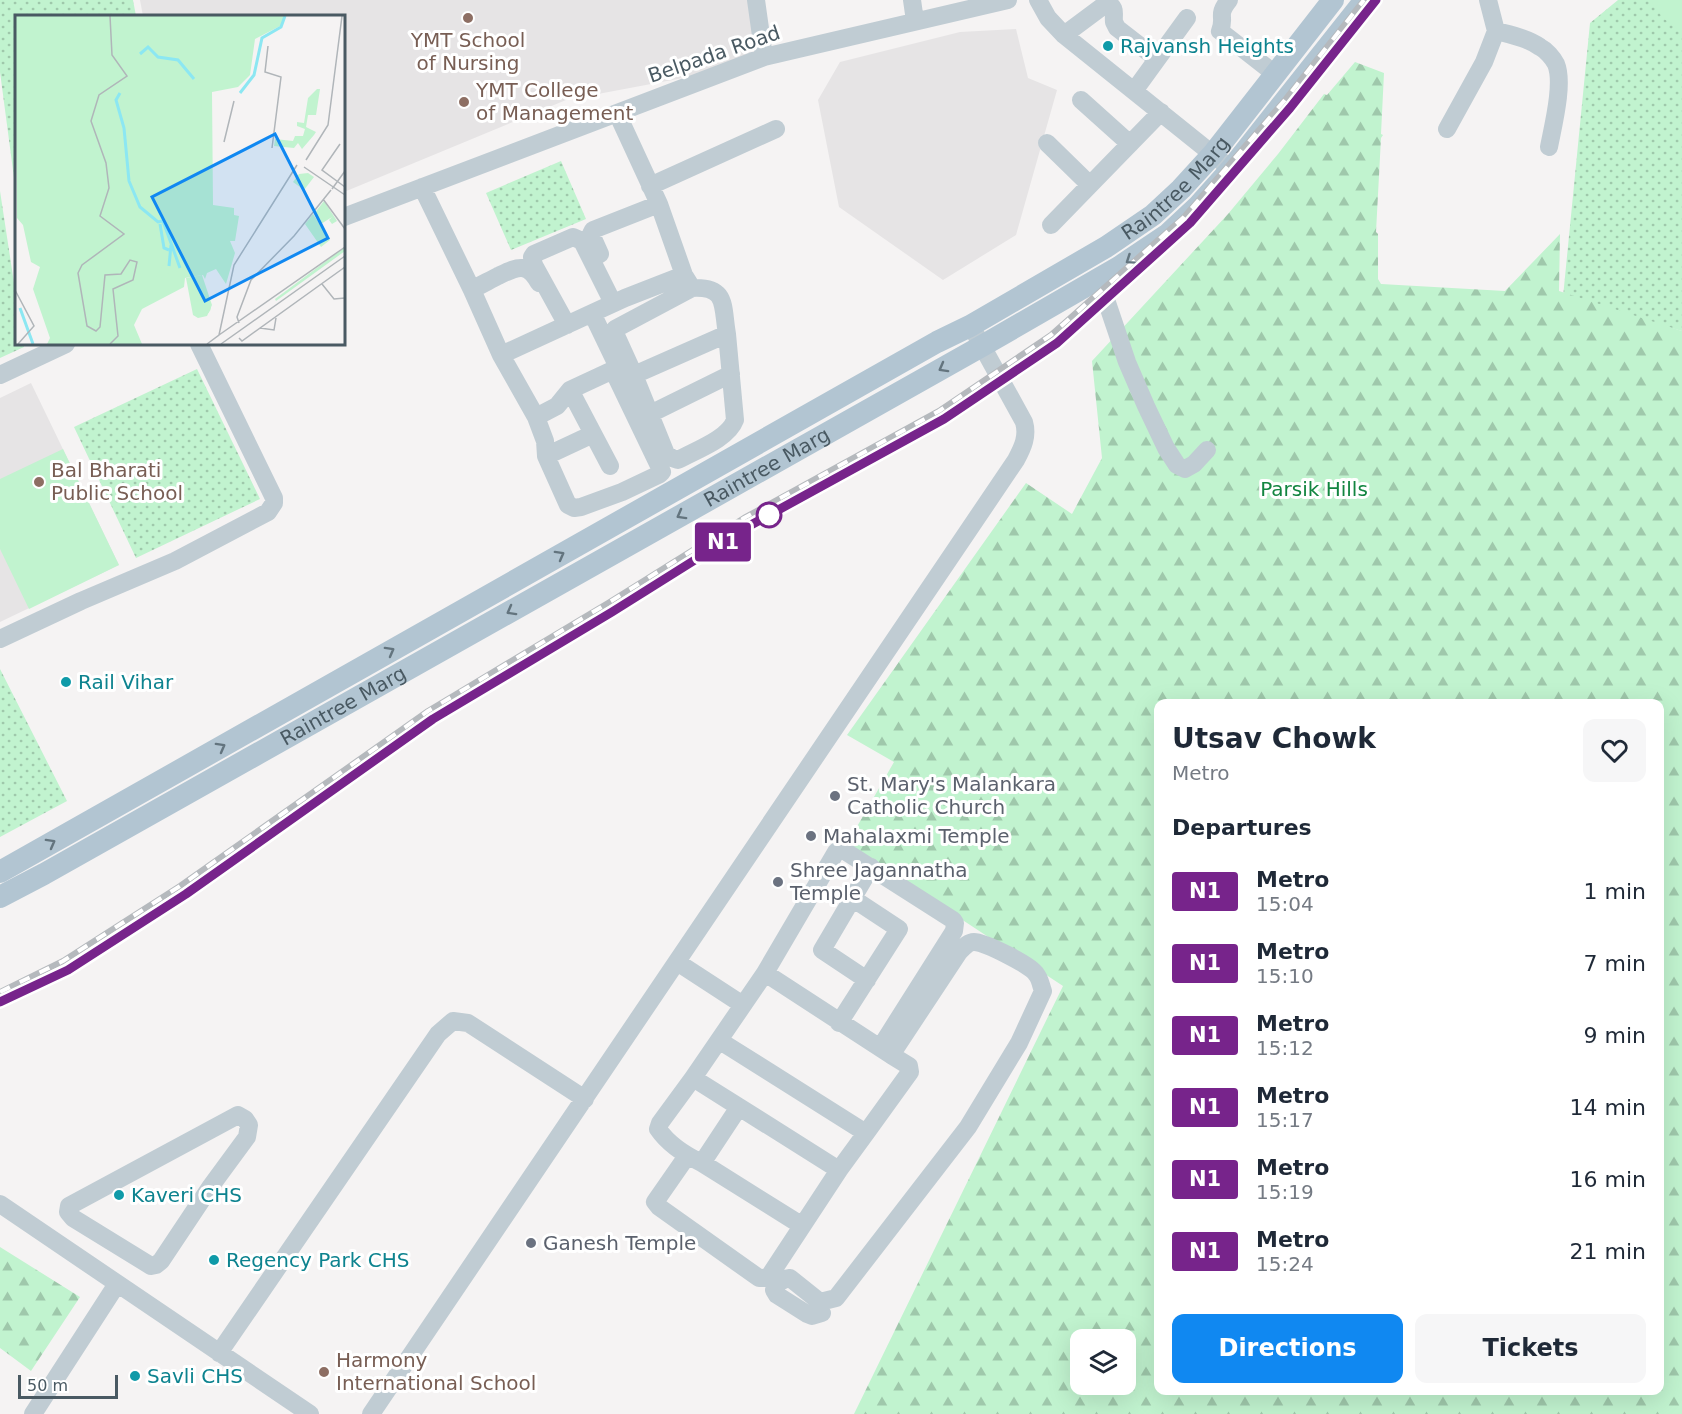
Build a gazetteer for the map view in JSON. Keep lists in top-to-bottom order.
{
  "streets": {
    "main road": ["Raintree Marg"],
    "street": ["Belpada Road"]
  },
  "parks": ["Parsik Hills"],
  "places": [
    "YMT School of Nursing",
    "Rajvansh Heights",
    "YMT College of Management",
    "Bal Bharati Public School",
    "Rail Vihar",
    "St. Mary's Malankara Catholic Church",
    "Mahalaxmi Temple",
    "Shree Jagannatha Temple",
    "Kaveri CHS",
    "Ganesh Temple",
    "Regency Park CHS",
    "Harmony International School",
    "Savli CHS"
  ],
  "lines": ["metro line N1"],
  "scale_bar": "50 m",
  "page": {
    "on_map": "N1",
    "heading": [
      ["Utsav Chowk", "Metro"],
      "Departures"
    ],
    "list": [
      {
        "mark": "N1",
        "name": "Metro",
        "note": "15:04",
        "value": "1 min"
      },
      {
        "mark": "N1",
        "name": "Metro",
        "note": "15:10",
        "value": "7 min"
      },
      {
        "mark": "N1",
        "name": "Metro",
        "note": "15:12",
        "value": "9 min"
      },
      {
        "mark": "N1",
        "name": "Metro",
        "note": "15:17",
        "value": "14 min"
      },
      {
        "mark": "N1",
        "name": "Metro",
        "note": "15:19",
        "value": "16 min"
      },
      {
        "mark": "N1",
        "name": "Metro",
        "note": "15:24",
        "value": "21 min"
      }
    ],
    "buttons": ["Directions", "Tickets"],
    "scale": "50 m"
  }
}
